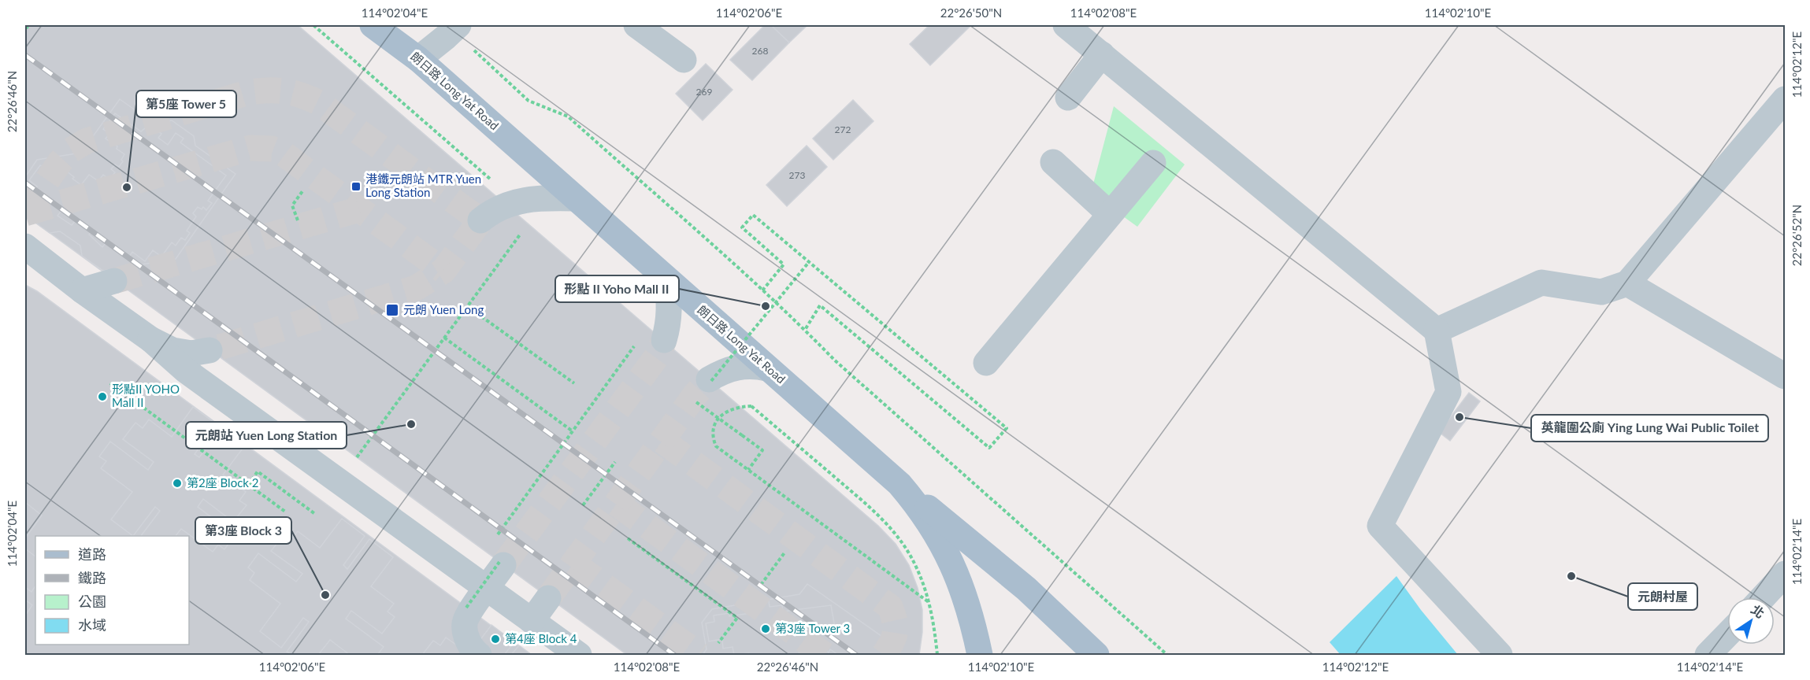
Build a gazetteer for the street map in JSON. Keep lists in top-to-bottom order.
{
  "streets": {
    "main road": ["朗日路 Long Yat Road"]
  },
  "places": {
    "transit": ["港鐵元朗站 MTR Yuen Long Station", "元朗 Yuen Long"],
    "other": [
      "第5座 Tower 5",
      "形點 II Yoho Mall II",
      "形點II YOHO Mall II",
      "英龍圍公廁 Ying Lung Wai Public Toilet",
      "元朗站 Yuen Long Station",
      "第2座 Block 2",
      "元朗村屋",
      "第3座 Block 3",
      "第3座 Tower 3",
      "第4座 Block 4"
    ]
  },
  "house_numbers": [
    "268",
    "269",
    "272",
    "273"
  ],
  "legend": [
    "道路",
    "鐵路",
    "公園",
    "水域"
  ],
  "north": "top right",
  "coordinates": [
    "114°02'04\"E",
    "114°02'06\"E",
    "22°26'50\"N",
    "114°02'08\"E",
    "114°02'10\"E",
    "114°02'12\"E",
    "22°26'46\"N",
    "22°26'52\"N",
    "114°02'14\"E"
  ]
}
